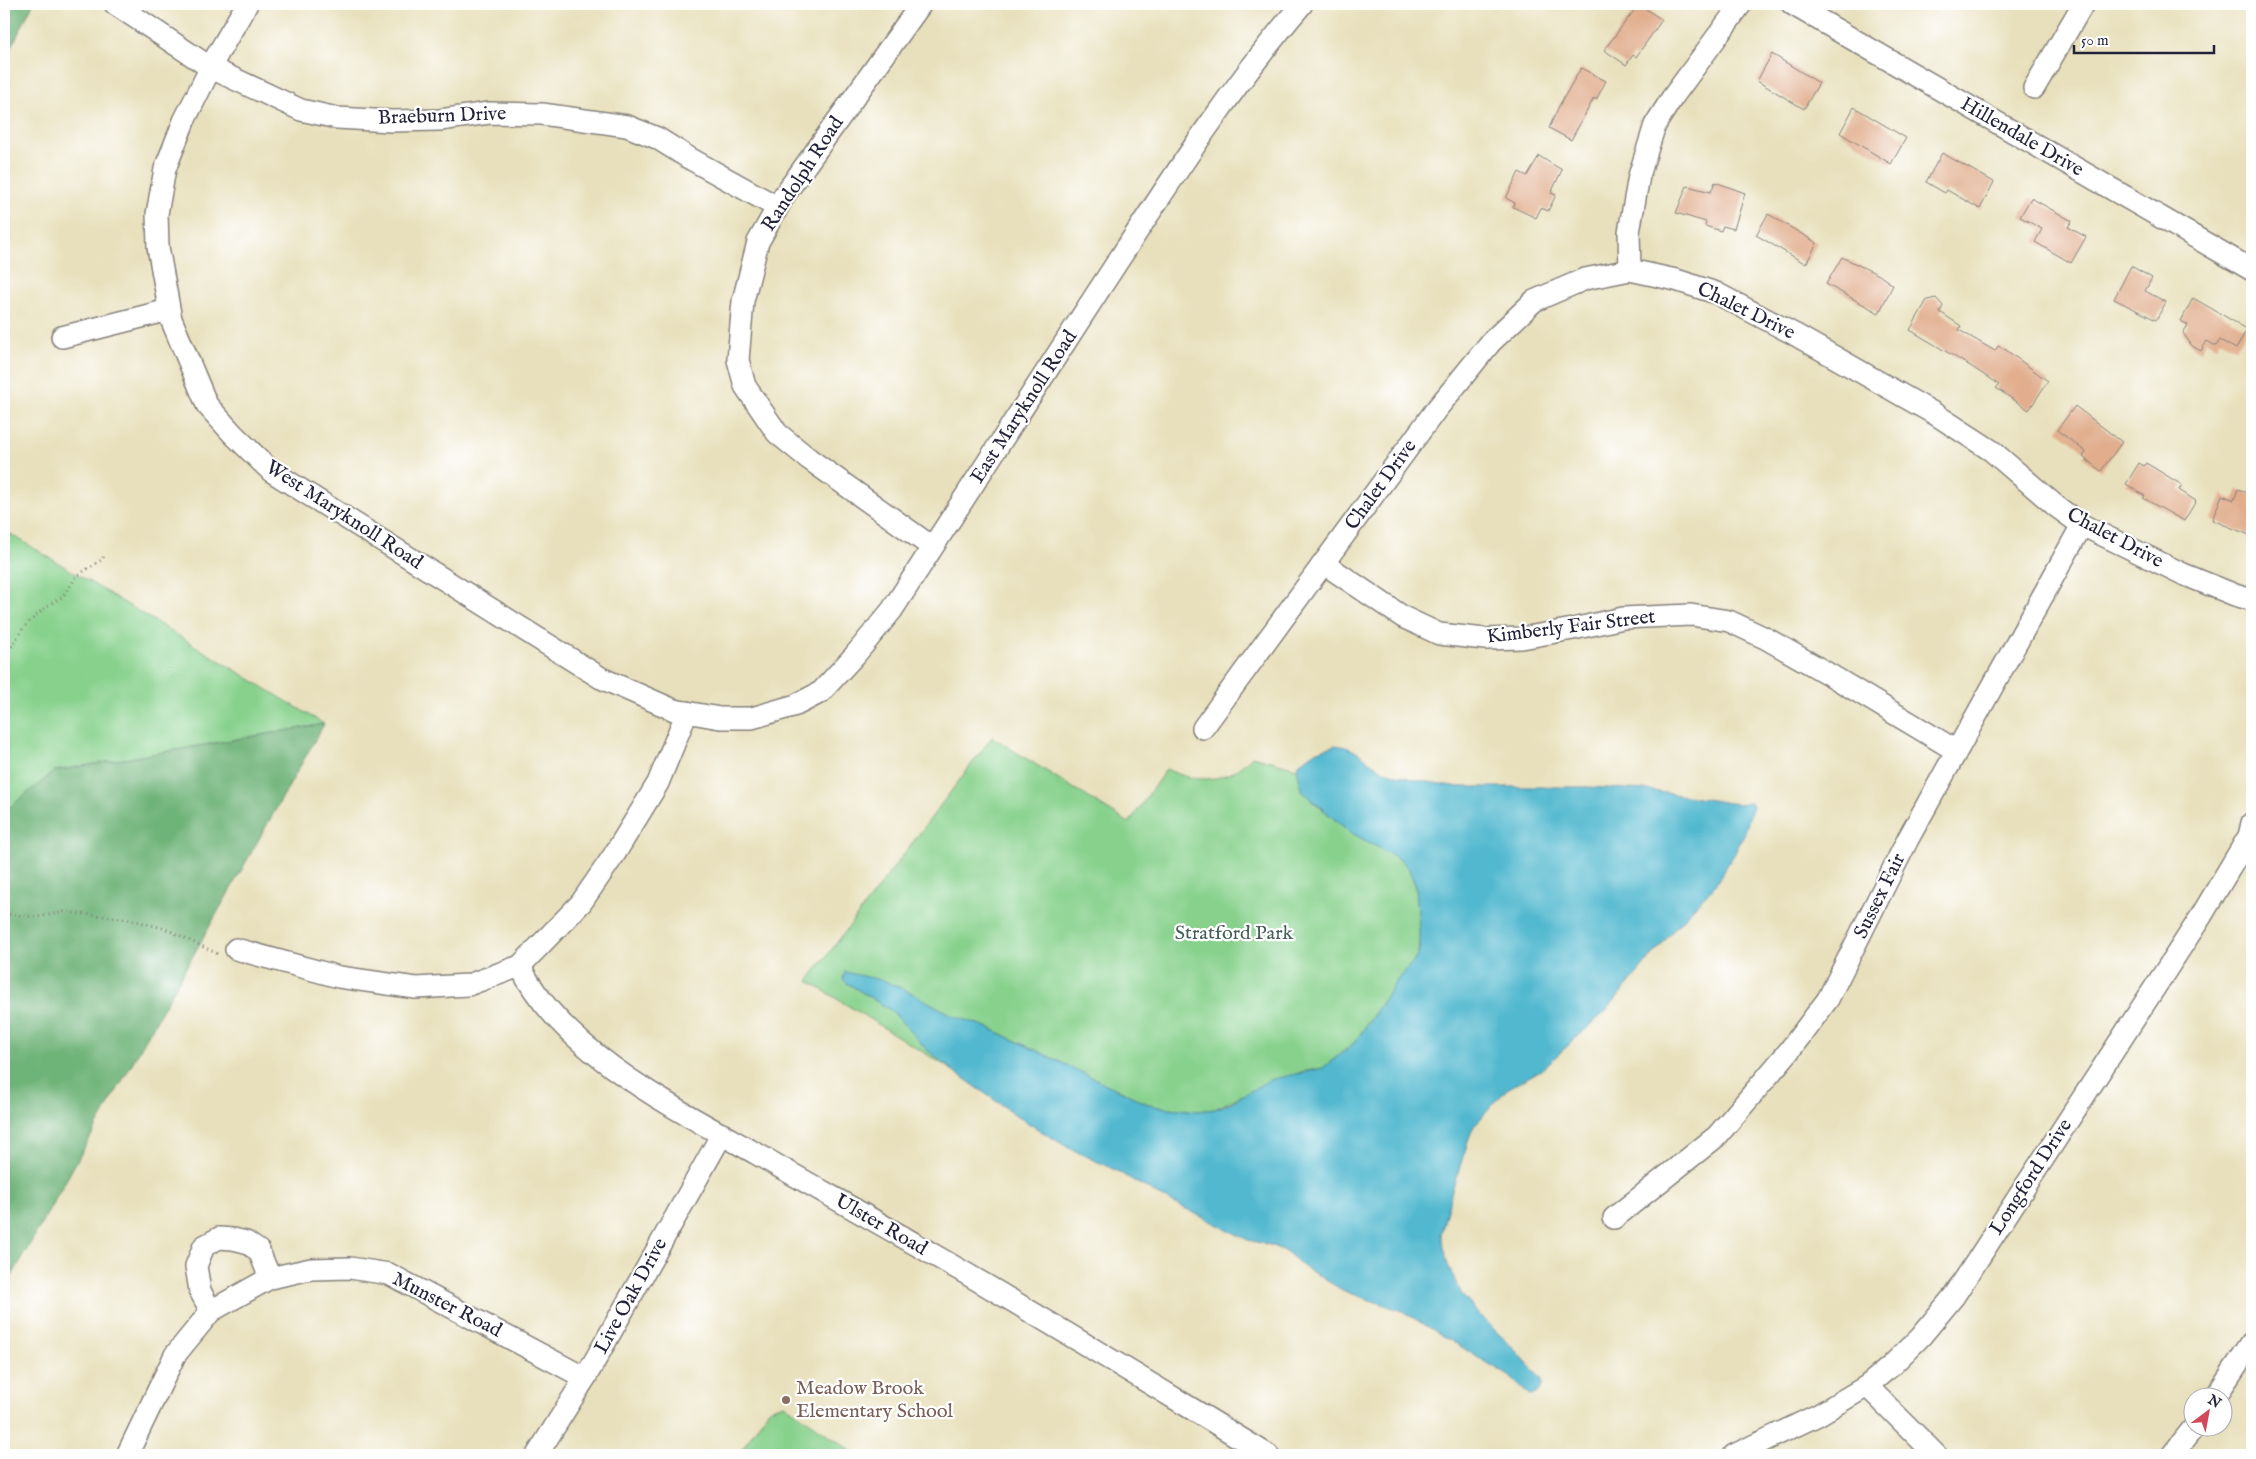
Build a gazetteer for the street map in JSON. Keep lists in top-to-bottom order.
{
  "streets": {
    "street": [
      "Braeburn Drive",
      "Hillendale Drive",
      "Randolph Road",
      "Chalet Drive",
      "East Maryknoll Road",
      "West Maryknoll Road",
      "Kimberly Fair Street",
      "Sussex Fair",
      "Longford Drive",
      "Ulster Road",
      "Live Oak Drive",
      "Munster Road"
    ]
  },
  "crossings": [
    ["Braeburn Drive", "Randolph Road"],
    ["Braeburn Drive", "West Maryknoll Road"],
    ["Randolph Road", "East Maryknoll Road"],
    ["Chalet Drive", "Kimberly Fair Street"],
    ["Chalet Drive", "Sussex Fair"],
    ["East Maryknoll Road", "West Maryknoll Road"],
    ["Kimberly Fair Street", "Sussex Fair"],
    ["Ulster Road", "Live Oak Drive"],
    ["Live Oak Drive", "Munster Road"]
  ],
  "parks": ["Stratford Park"],
  "places": ["Meadow Brook Elementary School"],
  "scale_bar": "50 m",
  "north": "top right"
}
